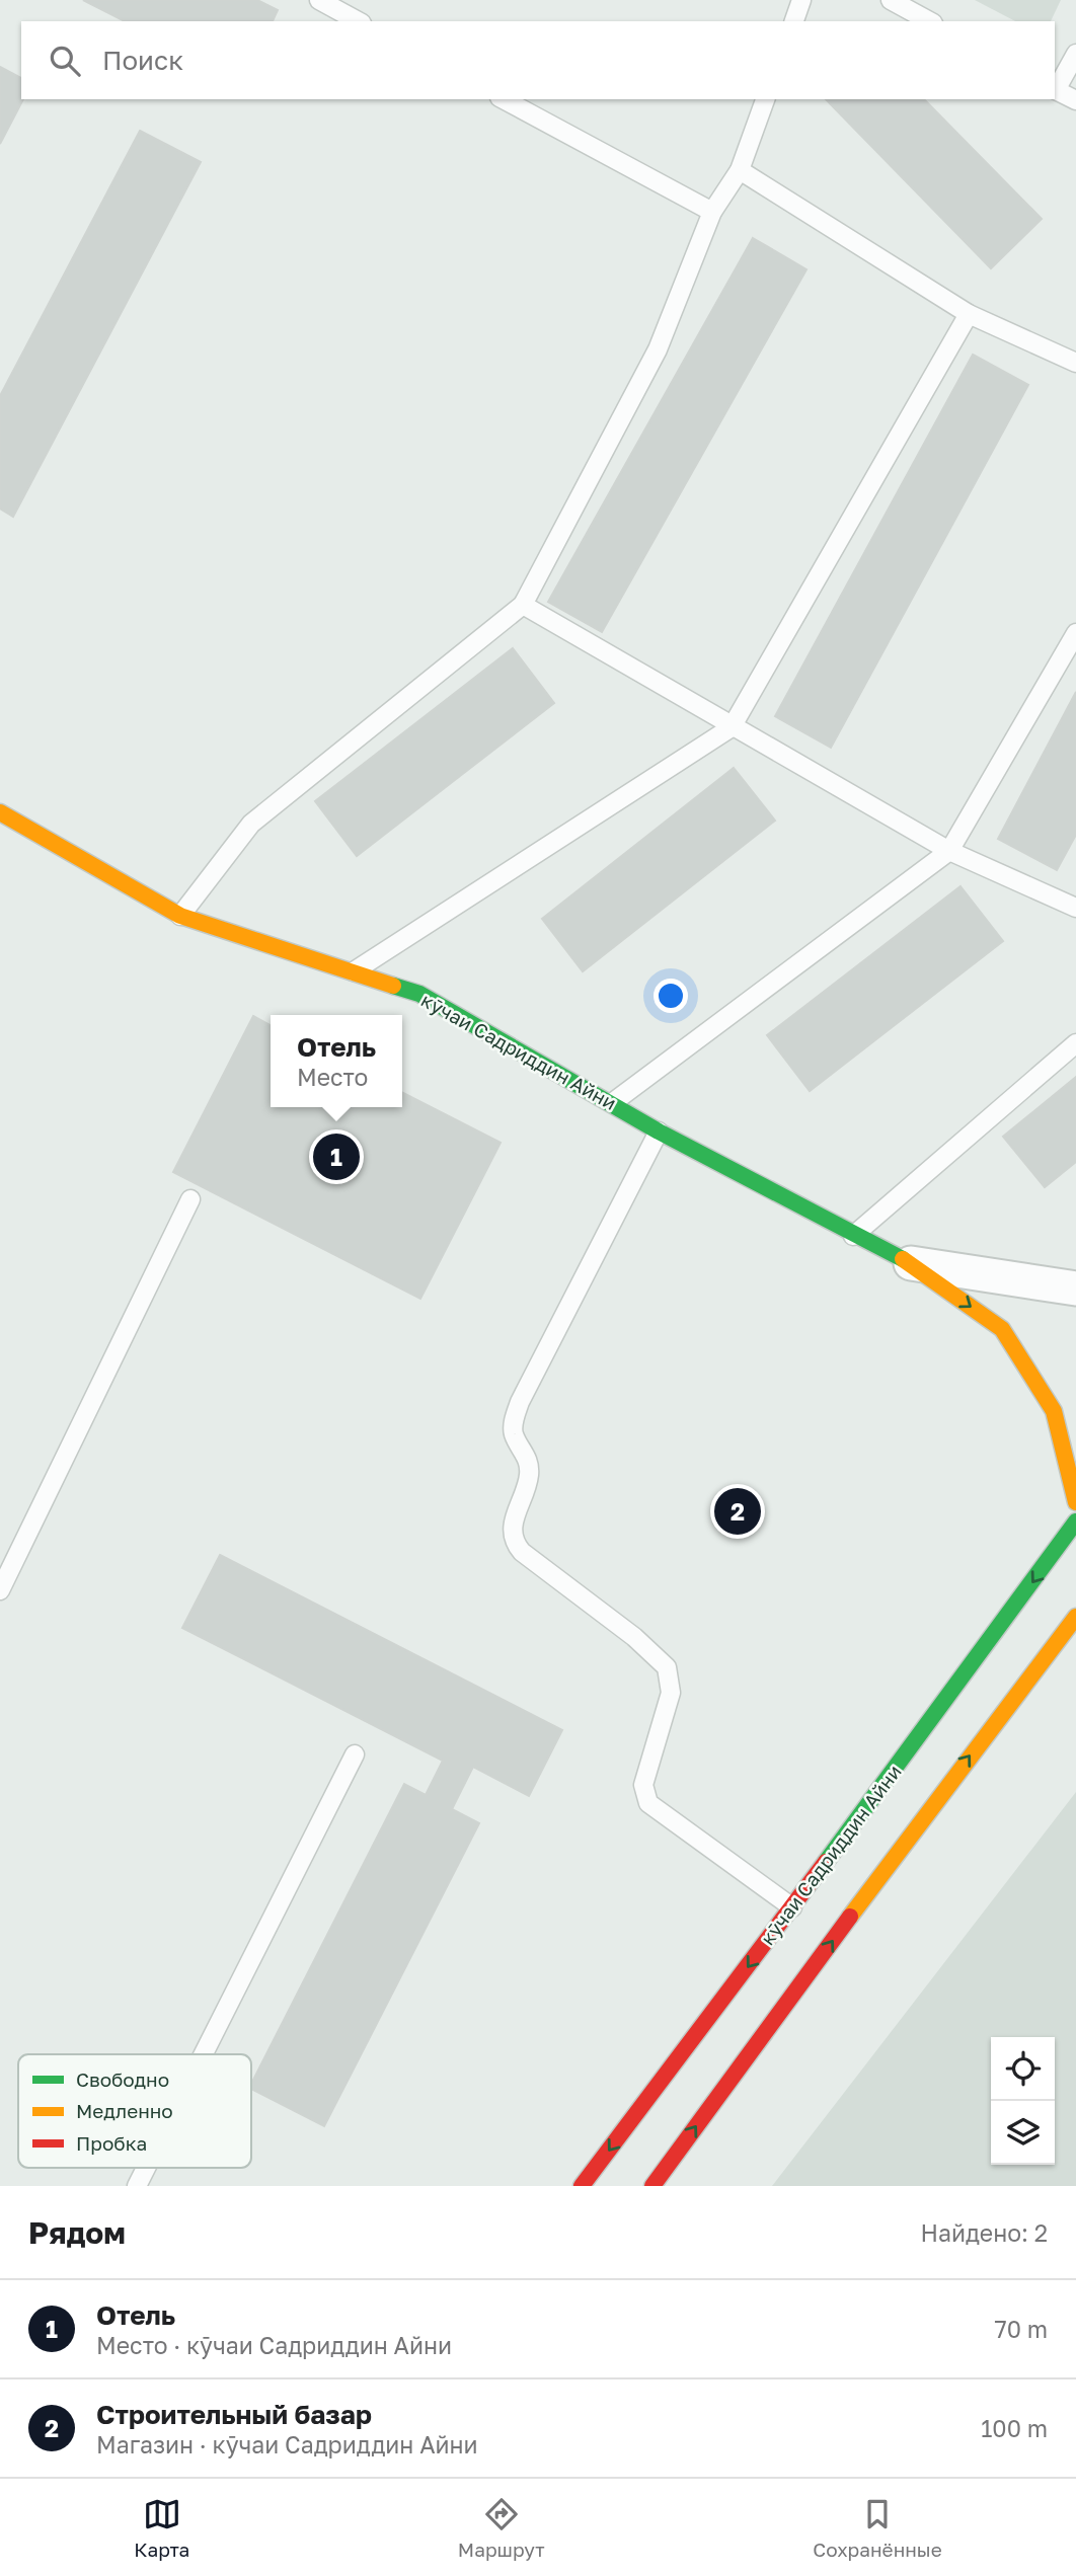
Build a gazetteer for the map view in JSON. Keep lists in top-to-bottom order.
{
  "streets": {
    "main road": ["кӯчаи Садриддин Айни"]
  },
  "legend": ["Свободно", "Медленно", "Пробка"],
  "page": {
    "search": "Поиск",
    "popup": ["Отель", "Место"],
    "pins": ["1", "2"],
    "heading": ["Рядом", "Найдено: 2"],
    "list": [
      {
        "mark": "1",
        "name": "Отель",
        "note": "Место · кӯчаи Садриддин Айни",
        "value": "70 m"
      },
      {
        "mark": "2",
        "name": "Строительный базар",
        "note": "Магазин · кӯчаи Садриддин Айни",
        "value": "100 m"
      }
    ],
    "nav": ["Карта", "Маршрут", "Сохранённые"]
  }
}
